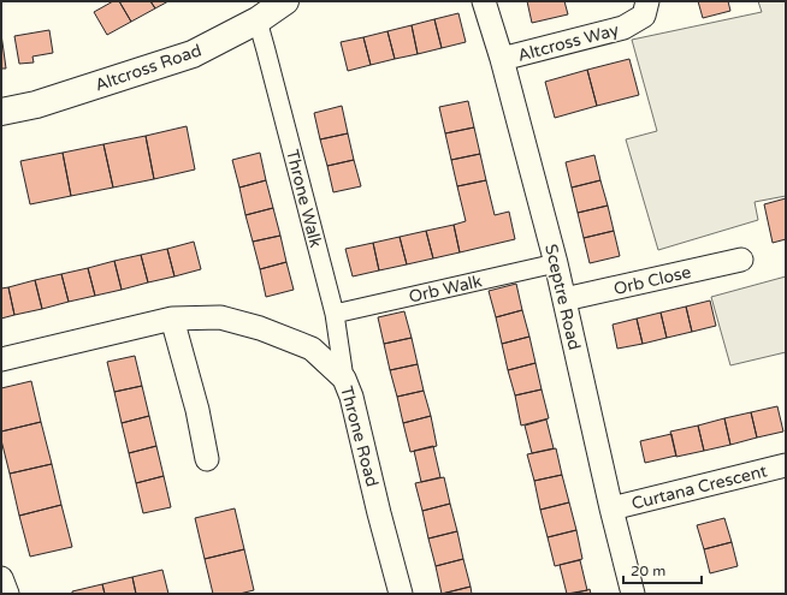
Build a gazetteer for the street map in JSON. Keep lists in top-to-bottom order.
{
  "streets": {
    "street": [
      "Altcross Way",
      "Altcross Road",
      "Throne Walk",
      "Orb Close",
      "Orb Walk",
      "Sceptre Road",
      "Throne Road",
      "Curtana Crescent"
    ]
  },
  "crossings": [
    ["Altcross Way", "Sceptre Road"],
    ["Altcross Road", "Throne Walk"],
    ["Throne Walk", "Orb Walk"],
    ["Throne Walk", "Throne Road"],
    ["Orb Close", "Sceptre Road"],
    ["Orb Walk", "Sceptre Road"],
    ["Sceptre Road", "Curtana Crescent"]
  ],
  "scale_bar": "20 m"
}
